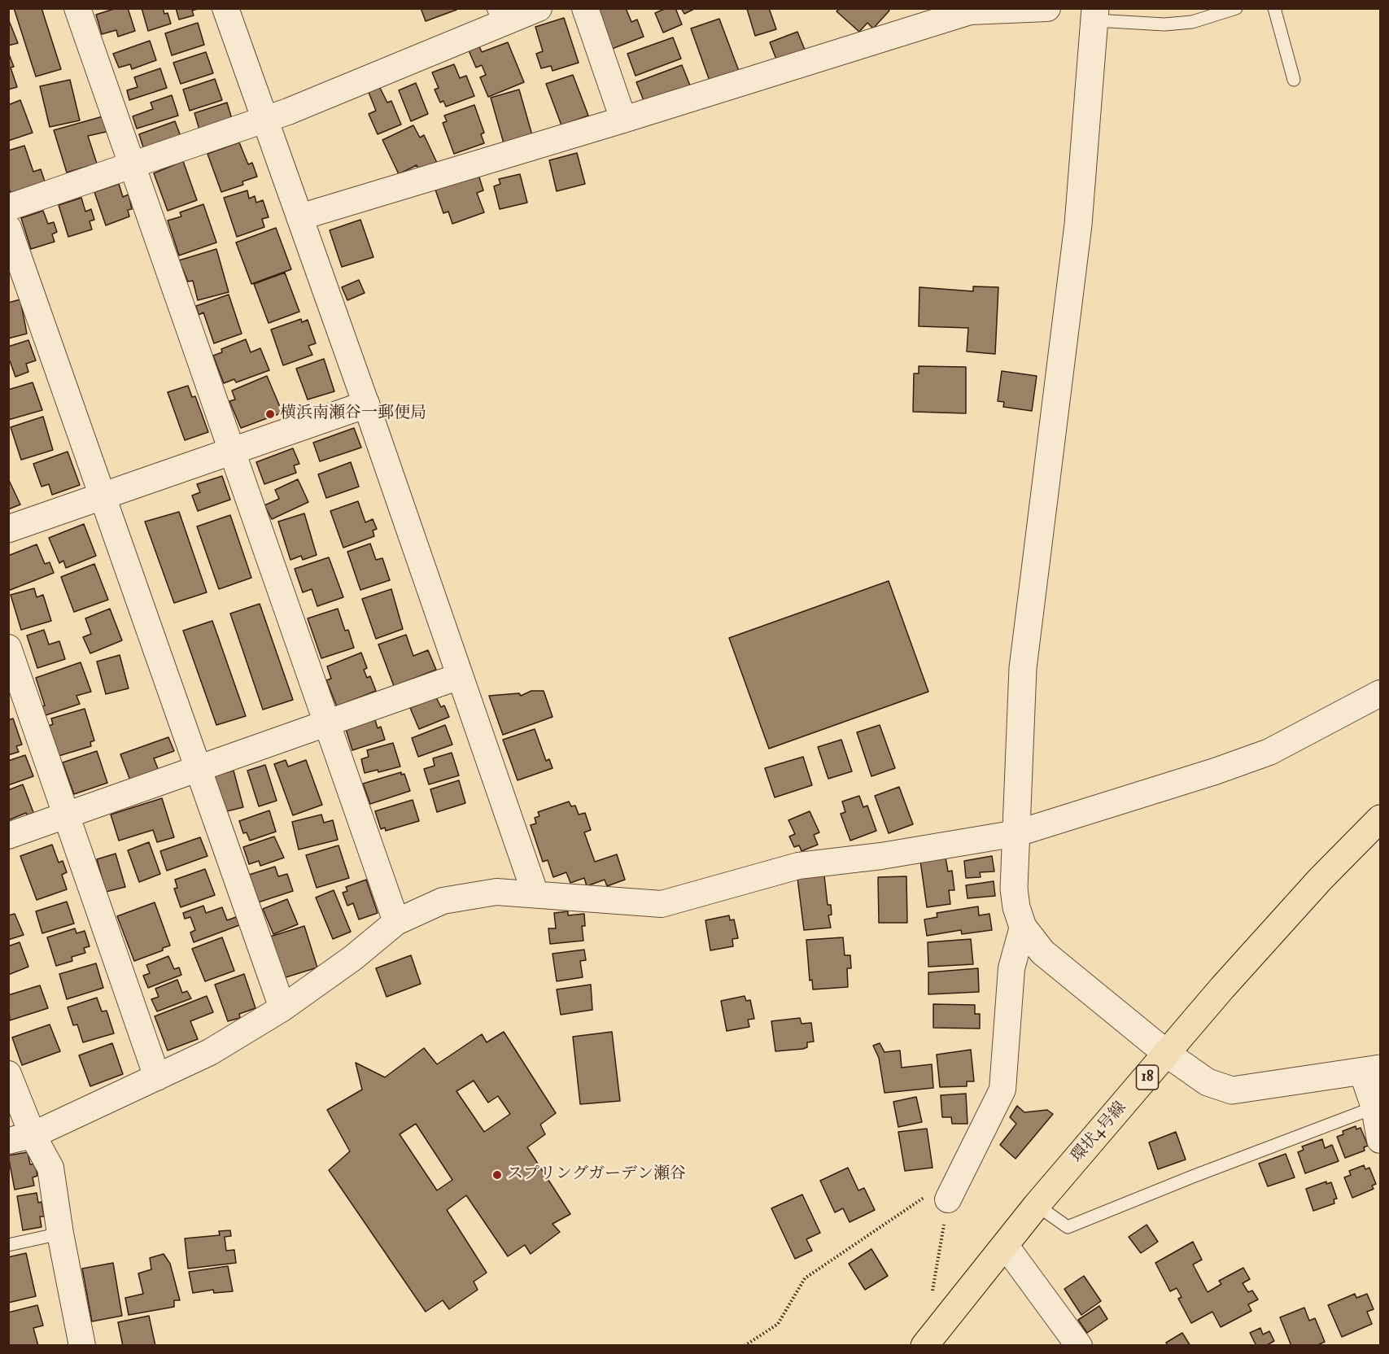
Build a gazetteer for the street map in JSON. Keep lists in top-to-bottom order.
{
  "streets": {
    "main road": ["18", "環状4号線"]
  },
  "places": ["横浜南瀬谷一郵便局", "スプリングガーデン瀬谷"]
}
